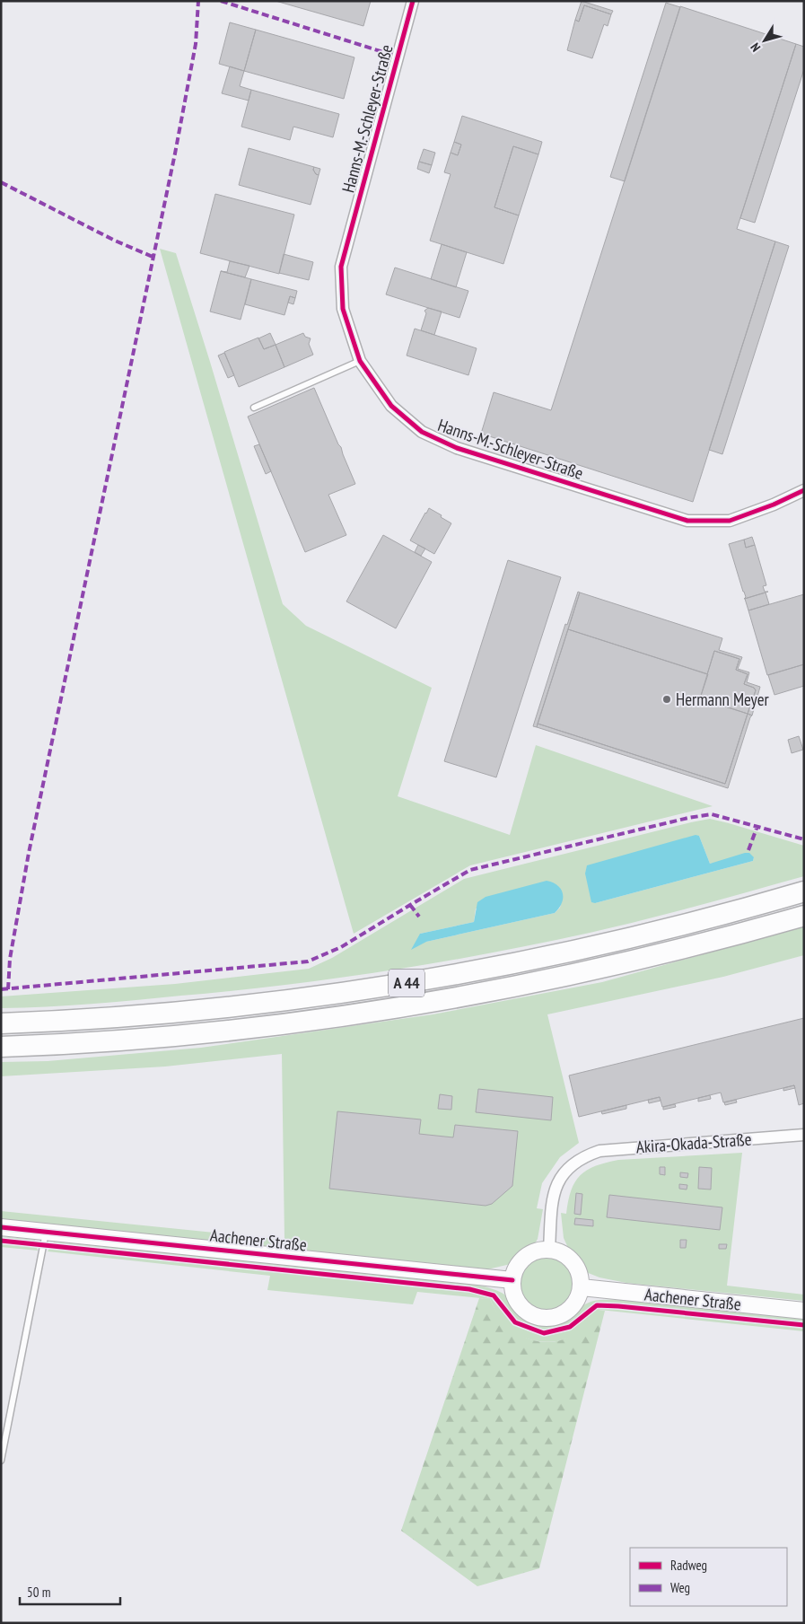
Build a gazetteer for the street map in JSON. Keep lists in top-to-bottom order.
{
  "streets": {
    "highway": ["A 44"],
    "street": ["Hanns-M.-Schleyer-Straße", "Akira-Okada-Straße", "Aachener Straße"]
  },
  "crossings": [
    ["Akira-Okada-Straße", "Aachener Straße"]
  ],
  "places": ["Hermann Meyer"],
  "legend": ["Radweg", "Weg"],
  "scale_bar": "50 m",
  "north": "bottom left"
}
